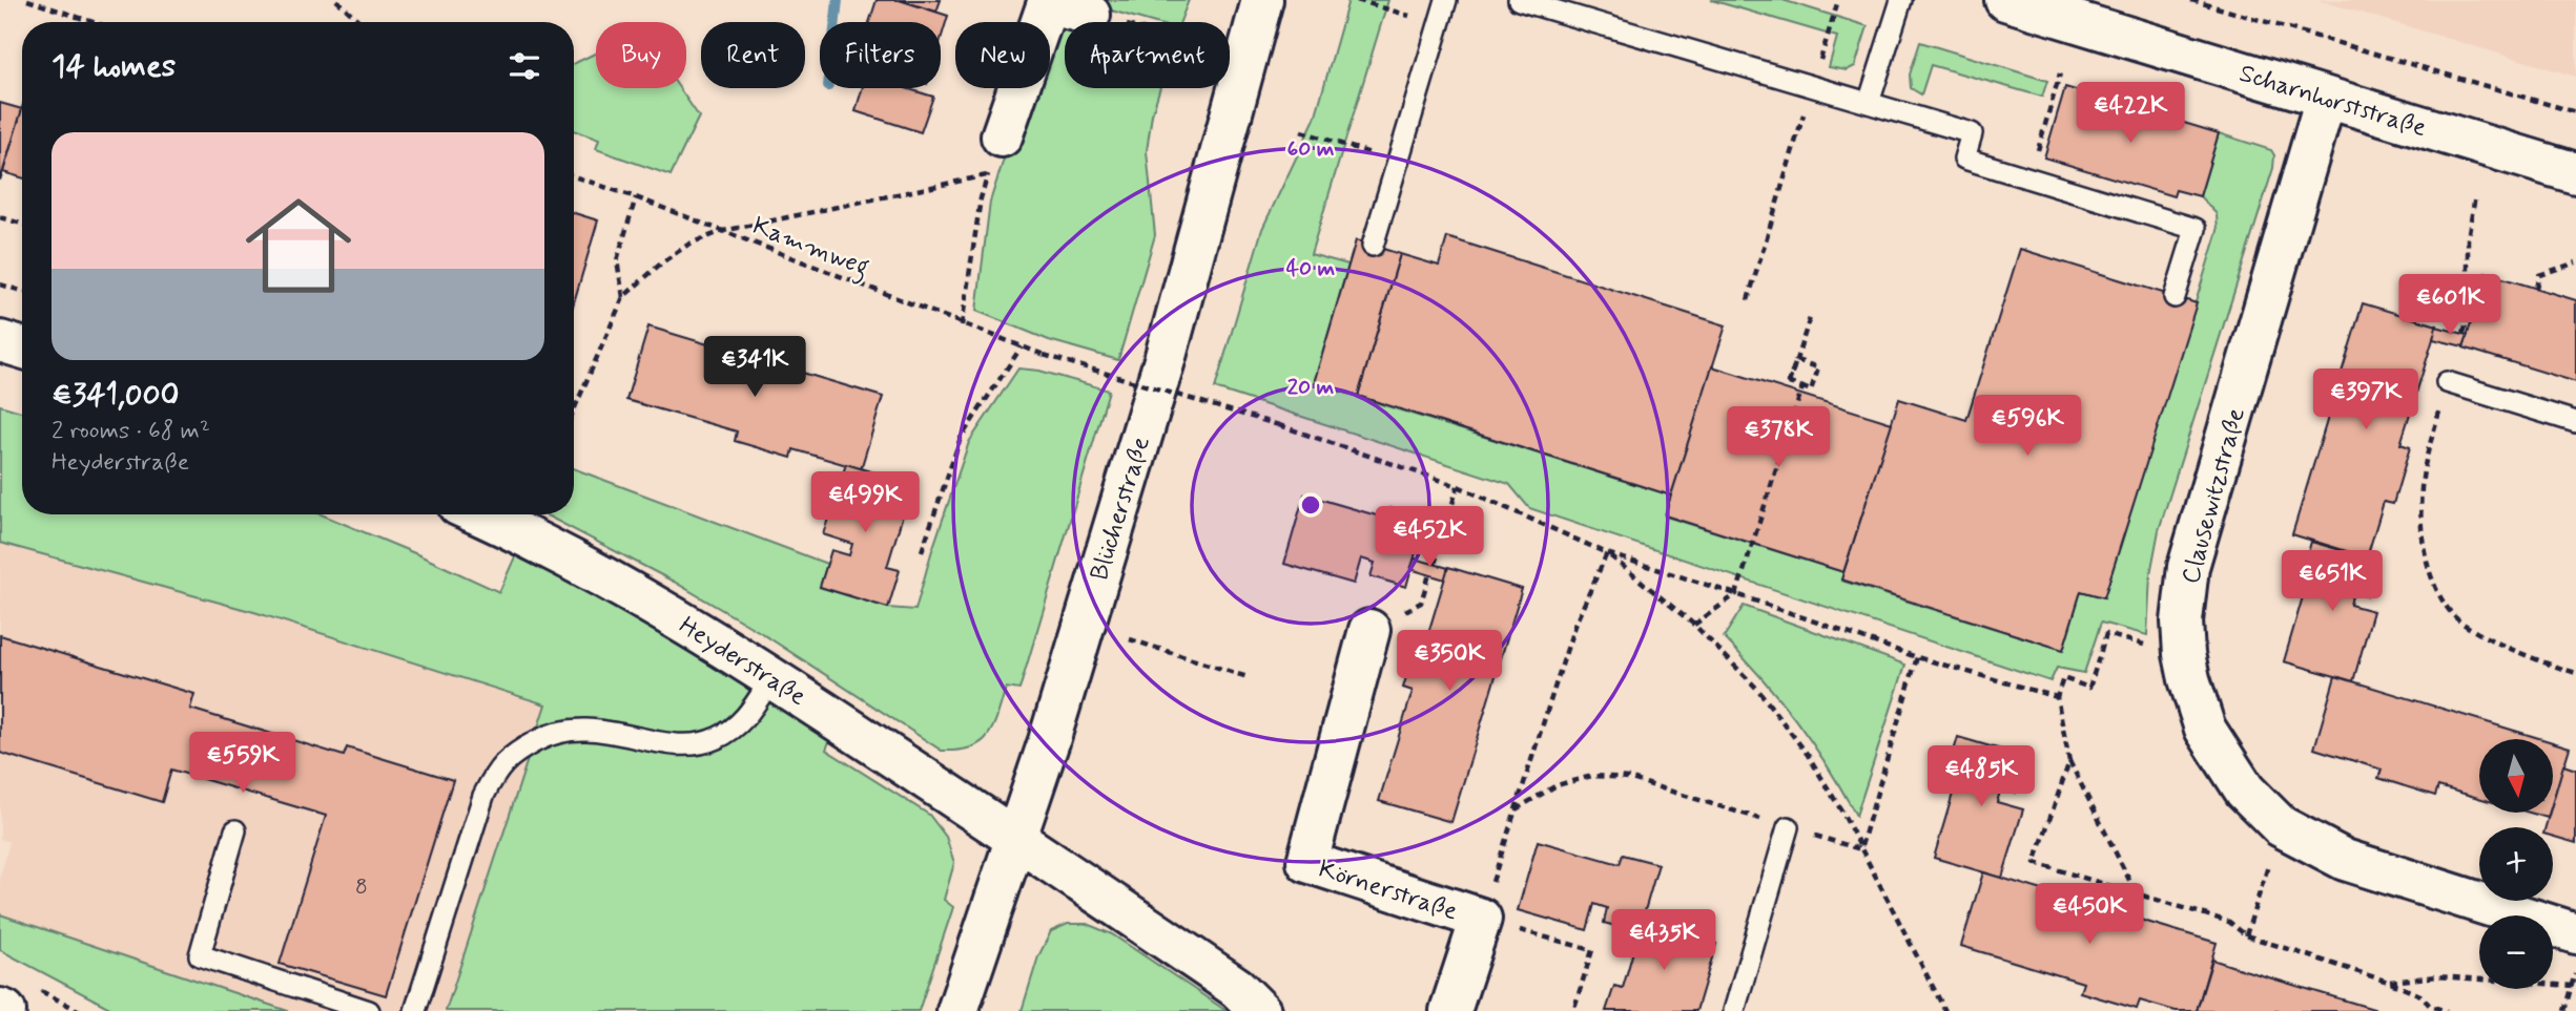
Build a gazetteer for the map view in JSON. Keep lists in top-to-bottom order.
{
  "streets": {
    "street": [
      "Scharnhorststraße",
      "Clausewitzstraße",
      "Blücherstraße",
      "Heyderstraße",
      "Körnerstraße"
    ],
    "path": ["Kammweg"]
  },
  "crossings": [
    ["Scharnhorststraße", "Clausewitzstraße"],
    ["Blücherstraße", "Heyderstraße"]
  ],
  "house_numbers": ["8"],
  "north": "bottom",
  "page": {
    "chip": [
      "Buy",
      "Rent",
      "Filters",
      "New",
      "Apartment"
    ],
    "heading": "14 homes",
    "price": [
      "€422K",
      "€601K",
      "€341K",
      "€397K",
      "€596K",
      "€378K",
      "€499K",
      "€452K",
      "€651K",
      "€350K",
      "€559K",
      "€485K",
      "€450K",
      "€435K"
    ],
    "list": [
      {
        "name": "€341,000",
        "note": "2 rooms · 68 m² · Heyderstraße"
      }
    ],
    "map_buttons": ["+", "−"]
  },
  "rings": ["60 m", "40 m", "20 m"]
}
